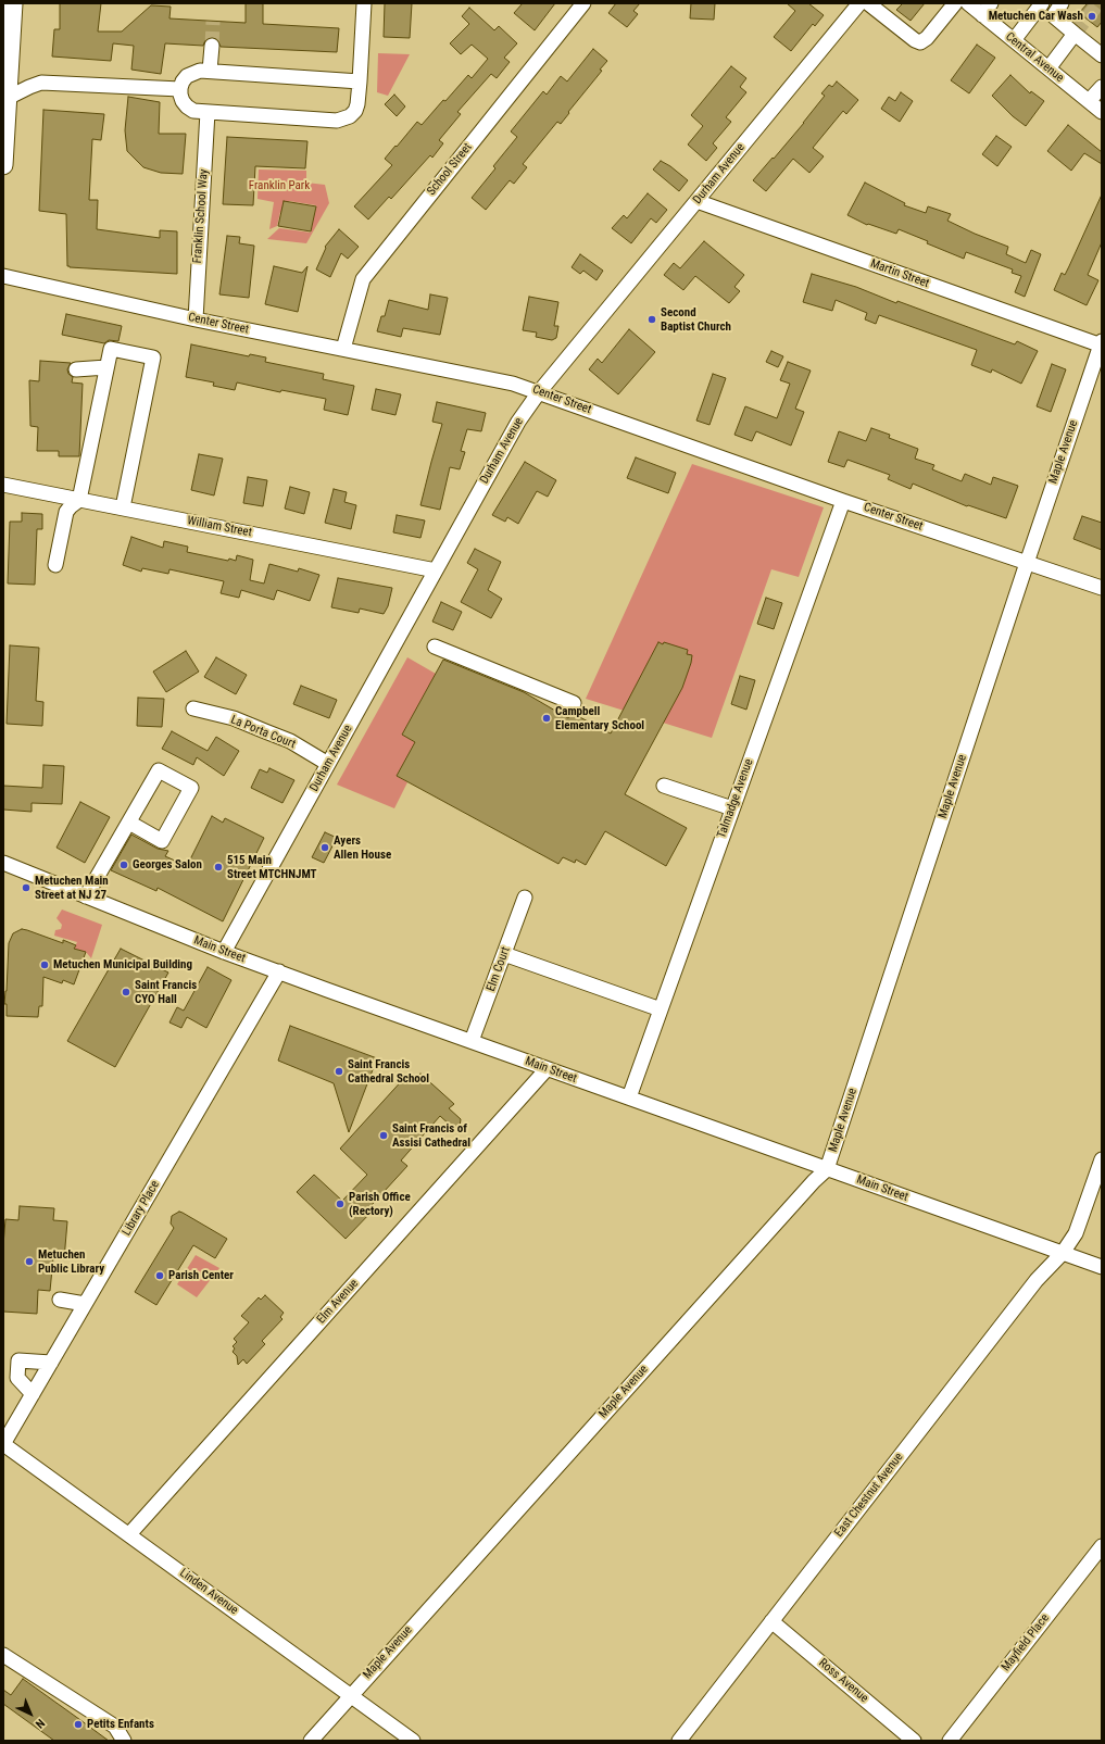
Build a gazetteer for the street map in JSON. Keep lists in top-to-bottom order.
{
  "streets": {
    "street": [
      "Central Avenue",
      "School Street",
      "Durham Avenue",
      "Franklin School Way",
      "Martin Street",
      "Center Street",
      "Maple Avenue",
      "William Street",
      "La Porta Court",
      "Talmadge Avenue",
      "Main Street",
      "Elm Court",
      "Library Place",
      "Elm Avenue",
      "East Chestnut Avenue",
      "Linden Avenue",
      "Mayfield Place",
      "Ross Avenue"
    ]
  },
  "crossings": [
    ["School Street", "Center Street"],
    ["Durham Avenue", "Martin Street"],
    ["Durham Avenue", "Center Street"],
    ["Durham Avenue", "William Street"],
    ["Durham Avenue", "La Porta Court"],
    ["Durham Avenue", "Main Street"],
    ["Franklin School Way", "Center Street"],
    ["Martin Street", "Maple Avenue"],
    ["Center Street", "Maple Avenue"],
    ["Center Street", "Talmadge Avenue"],
    ["Maple Avenue", "Main Street"],
    ["Maple Avenue", "Linden Avenue"],
    ["Talmadge Avenue", "Main Street"],
    ["Main Street", "Elm Court"],
    ["Main Street", "Library Place"],
    ["Main Street", "Elm Avenue"],
    ["Main Street", "East Chestnut Avenue"],
    ["Library Place", "Linden Avenue"],
    ["Elm Avenue", "Linden Avenue"],
    ["East Chestnut Avenue", "Ross Avenue"]
  ],
  "parks": ["Franklin Park"],
  "places": [
    "Metuchen Car Wash",
    "Second Baptist Church",
    "Campbell Elementary School",
    "Ayers Allen House",
    "Georges Salon",
    "515 Main Street MTCHNJMT",
    "Metuchen Main Street at NJ 27",
    "Metuchen Municipal Building",
    "Saint Francis CYO Hall",
    "Saint Francis Cathedral School",
    "Saint Francis of Assisi Cathedral",
    "Parish Office (Rectory)",
    "Metuchen Public Library",
    "Parish Center",
    "Petits Enfants"
  ],
  "north": "bottom right"
}
